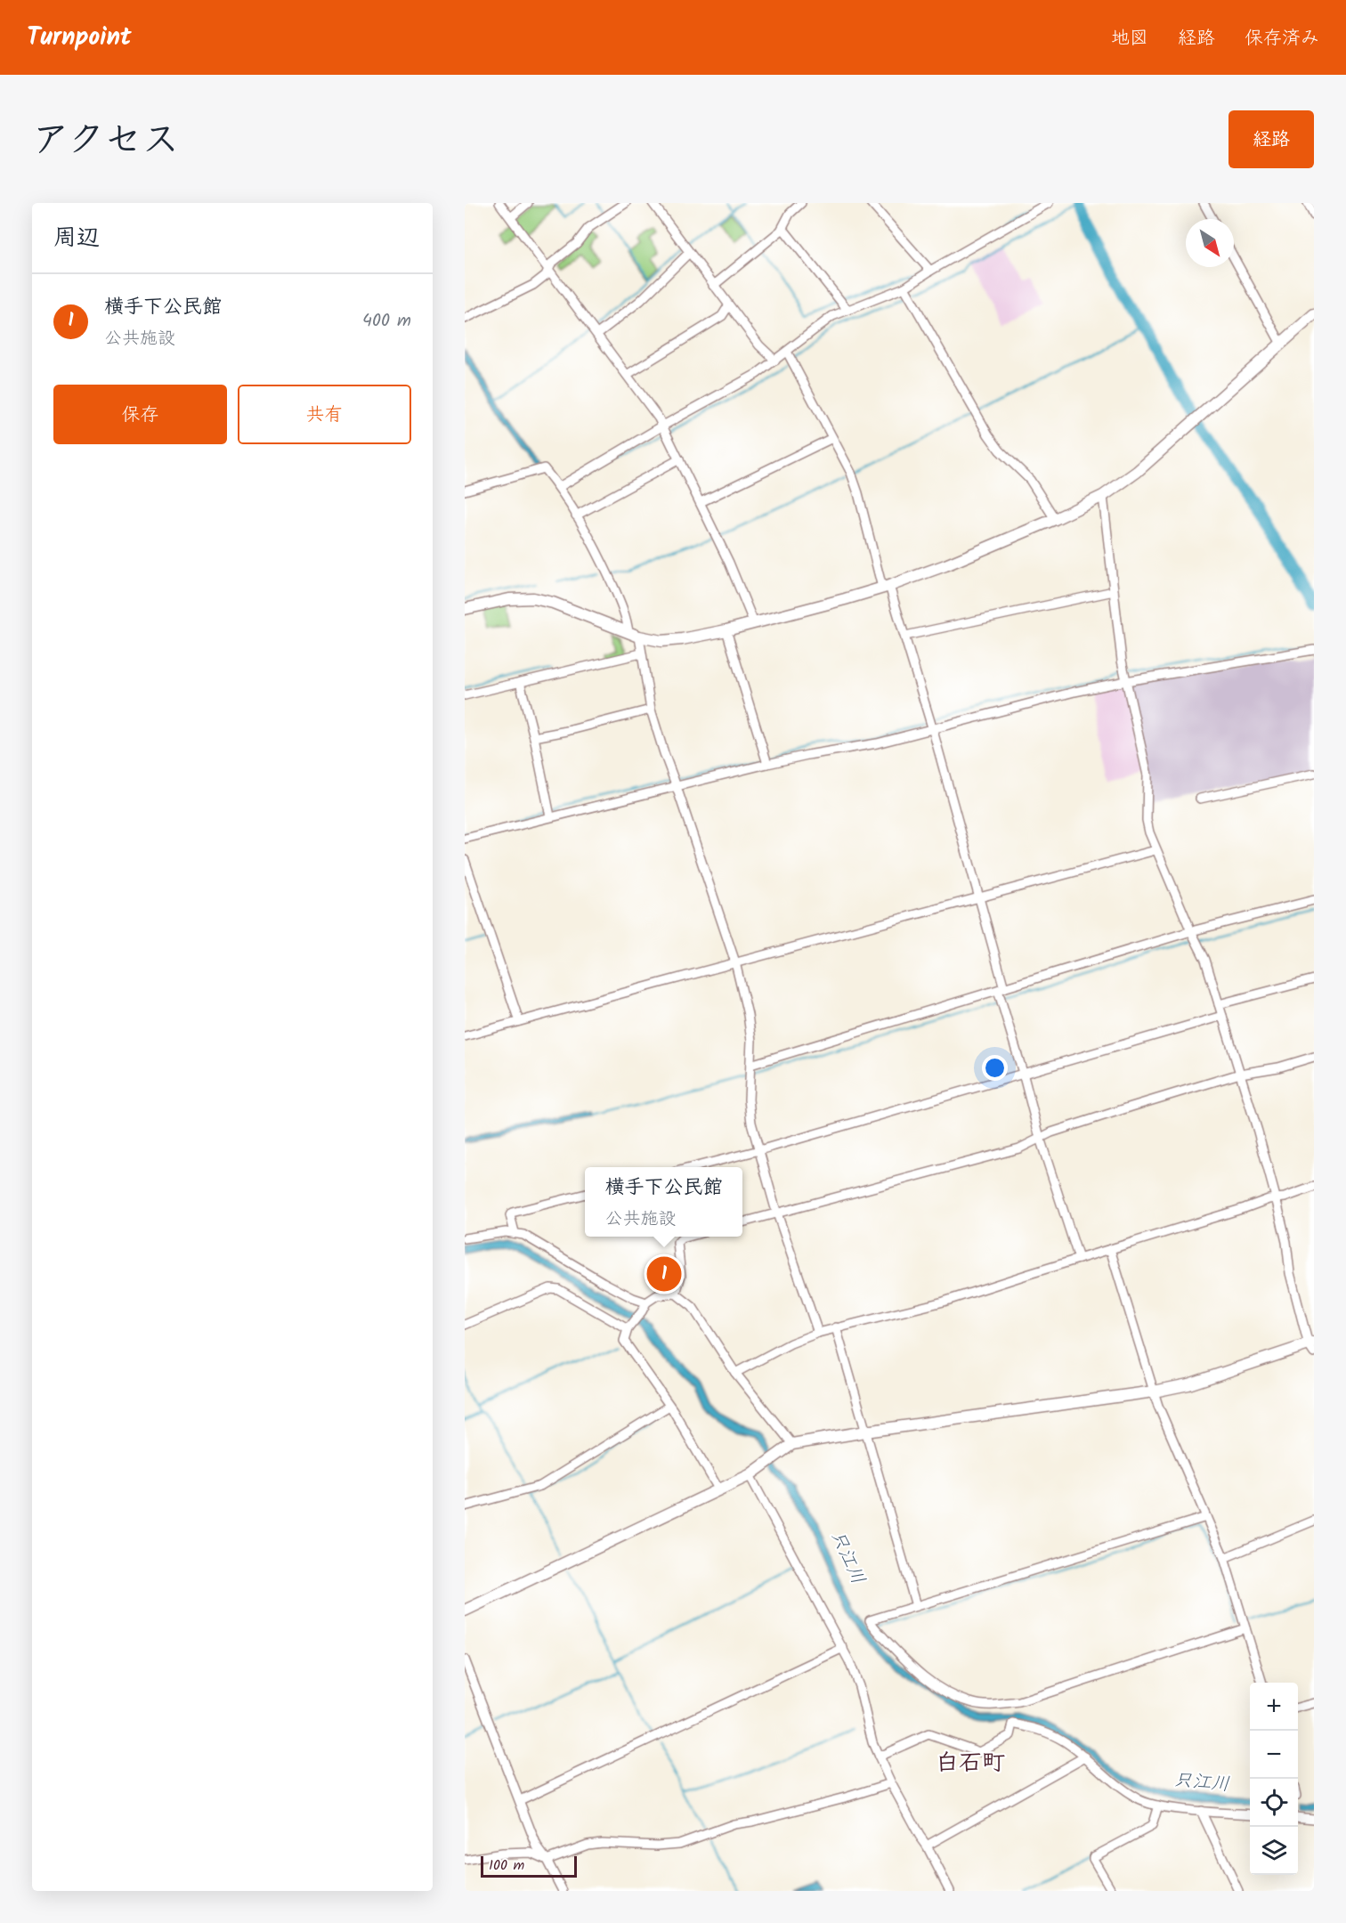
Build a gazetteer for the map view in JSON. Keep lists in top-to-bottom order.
{
  "districts": ["白石町"],
  "water": ["只江川"],
  "scale_bar": "100 m",
  "north": "bottom right",
  "page": {
    "header": "Turnpoint",
    "nav": ["地図", "経路", "保存済み"],
    "title": "アクセス",
    "buttons": [
      "経路",
      ["保存", "共有"]
    ],
    "heading": "周辺",
    "list": [
      {
        "mark": "1",
        "name": "横手下公民館",
        "note": "公共施設",
        "value": "400 m"
      }
    ],
    "popup": ["横手下公民館", "公共施設"],
    "pins": "1",
    "map_buttons": ["+", "−"],
    "scale": "100 m"
  }
}
